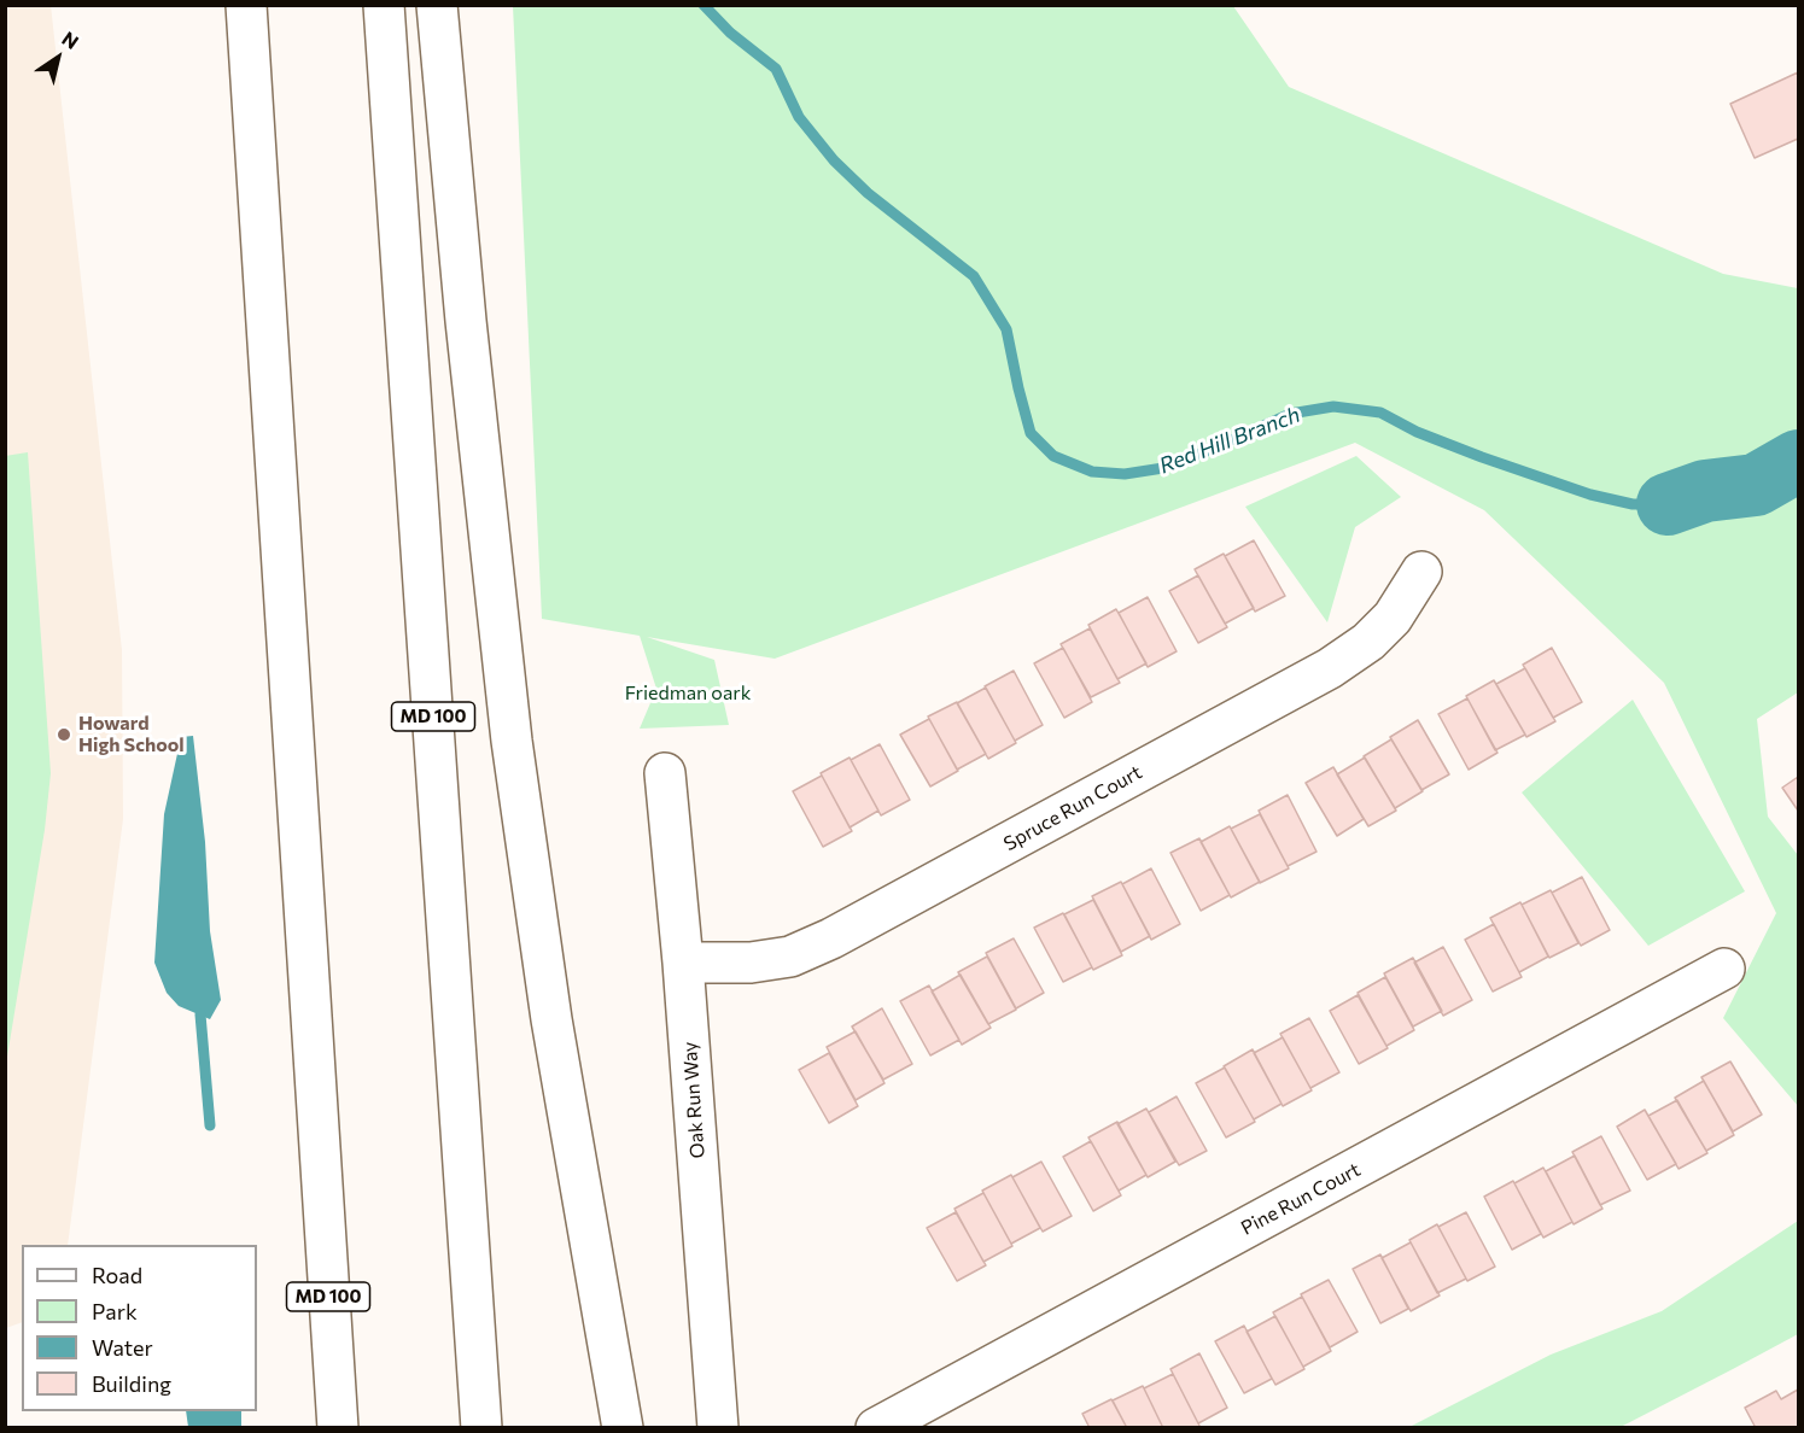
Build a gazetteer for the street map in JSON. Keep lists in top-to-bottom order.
{
  "streets": {
    "main road": [
      "MD 100",
      "Spruce Run Court",
      "Oak Run Way",
      "Pine Run Court"
    ]
  },
  "crossings": [
    ["Spruce Run Court", "Oak Run Way"]
  ],
  "water": ["Red Hill Branch"],
  "parks": ["Friedman oark"],
  "places": ["Howard High School"],
  "legend": [
    "Road",
    "Park",
    "Water",
    "Building"
  ],
  "north": "top right"
}
